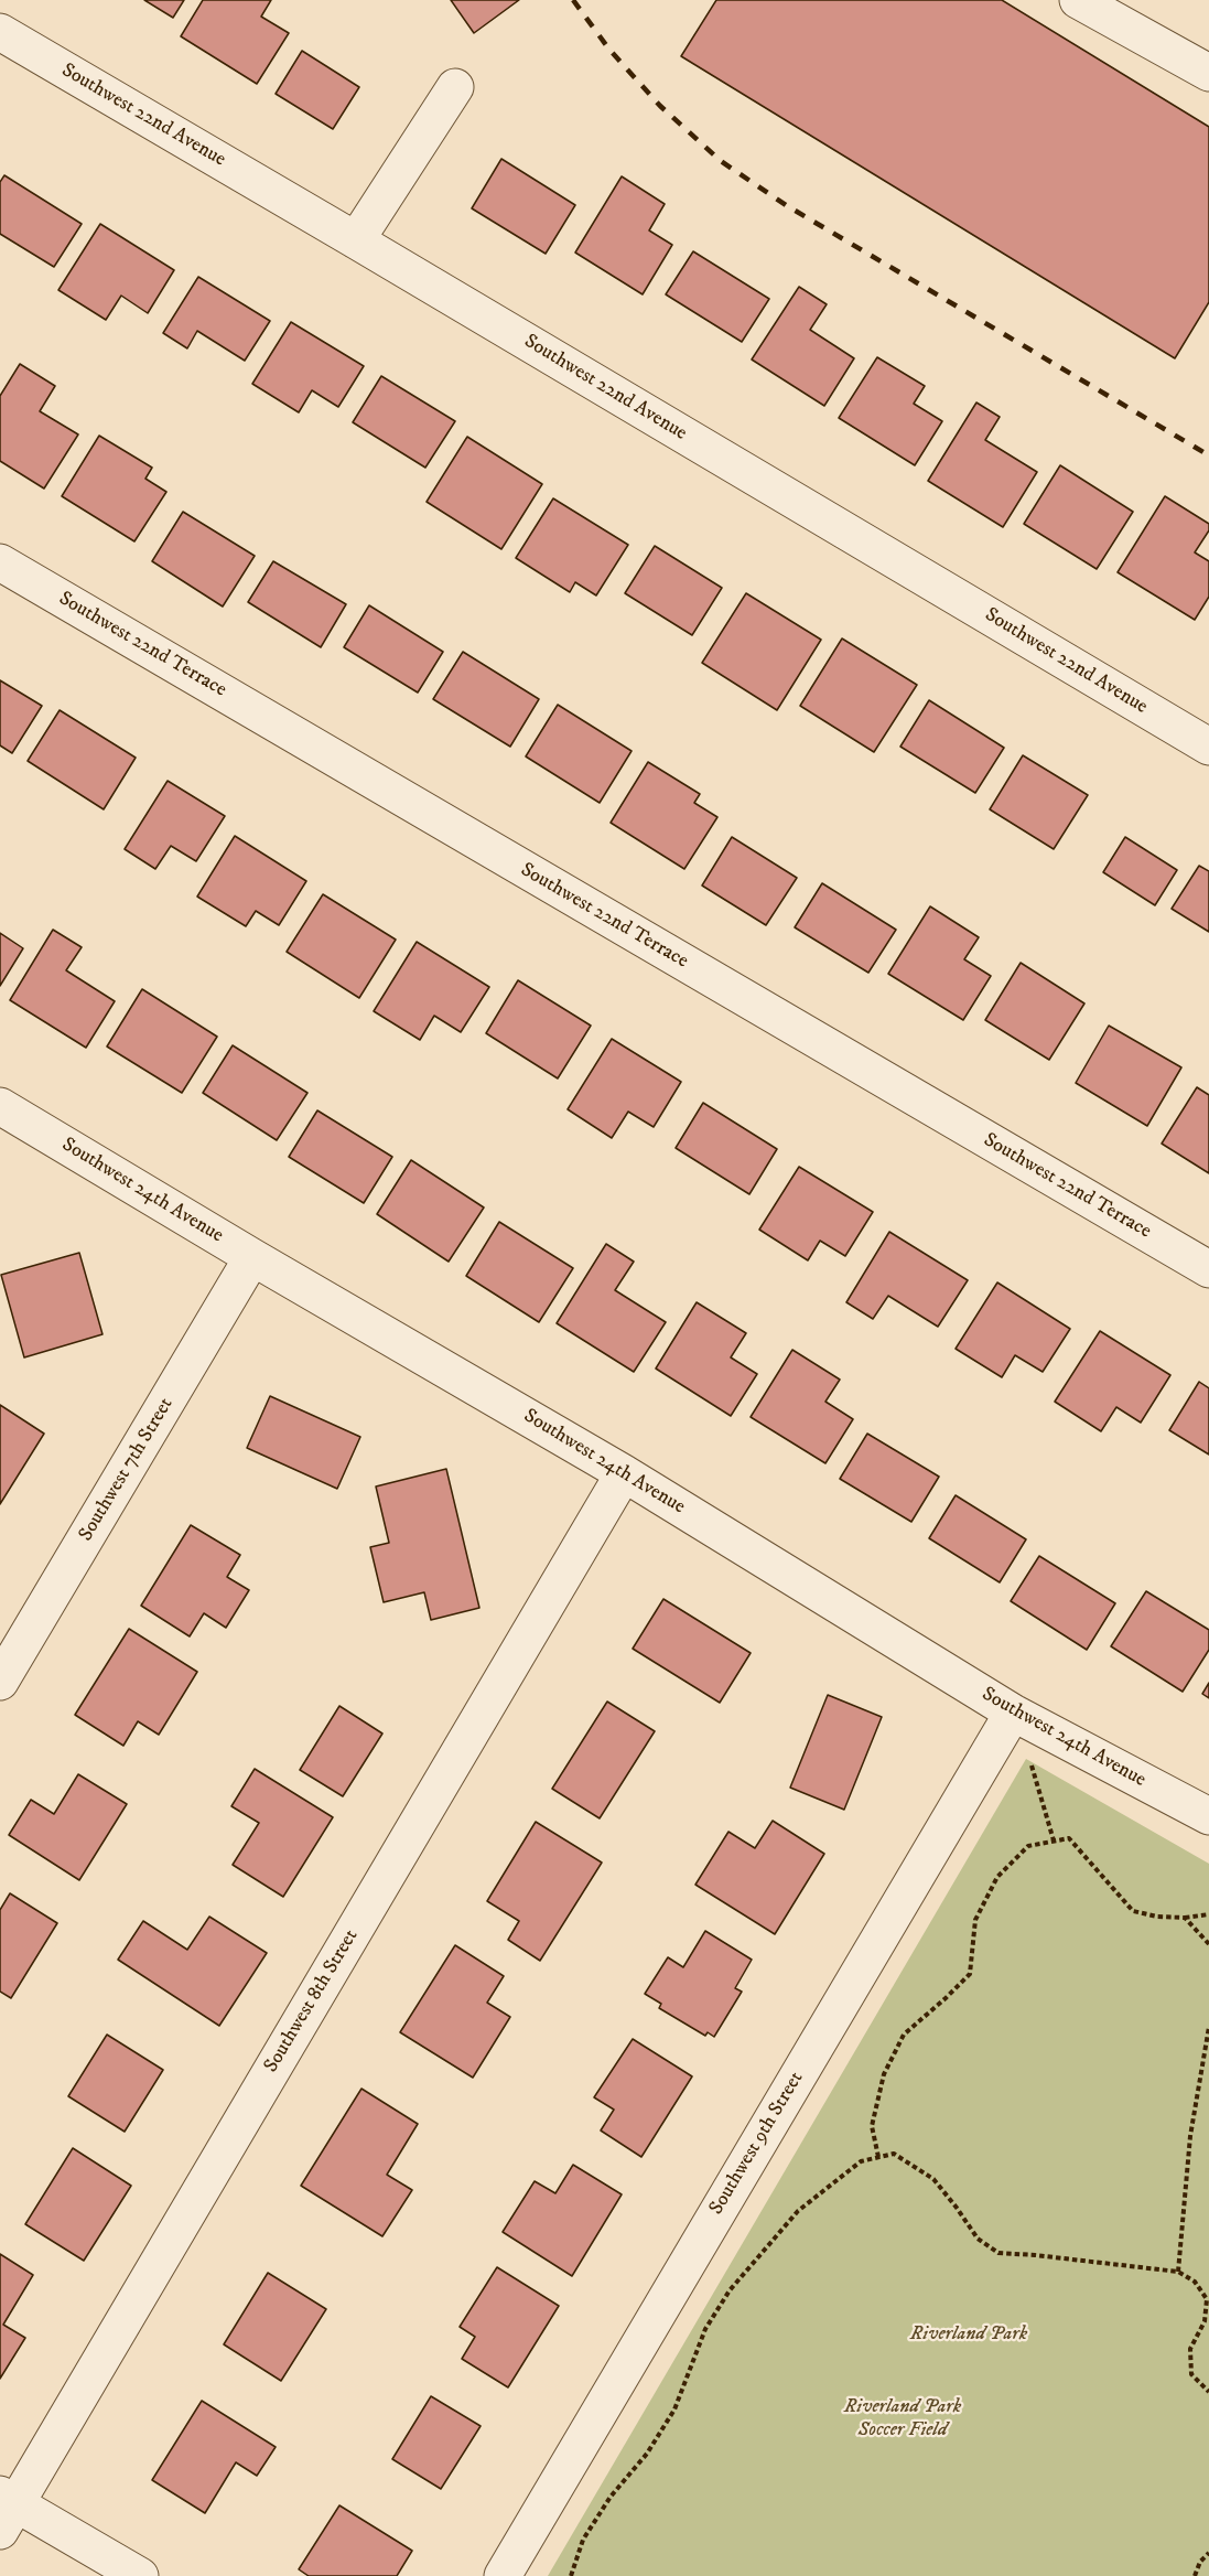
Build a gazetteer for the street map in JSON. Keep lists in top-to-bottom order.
{
  "streets": {
    "street": [
      "Southwest 22nd Avenue",
      "Southwest 22nd Terrace",
      "Southwest 24th Avenue",
      "Southwest 7th Street",
      "Southwest 8th Street",
      "Southwest 9th Street"
    ]
  },
  "crossings": [
    ["Southwest 24th Avenue", "Southwest 7th Street"],
    ["Southwest 24th Avenue", "Southwest 8th Street"],
    ["Southwest 24th Avenue", "Southwest 9th Street"]
  ],
  "parks": ["Riverland Park", "Riverland Park Soccer Field"]
}
